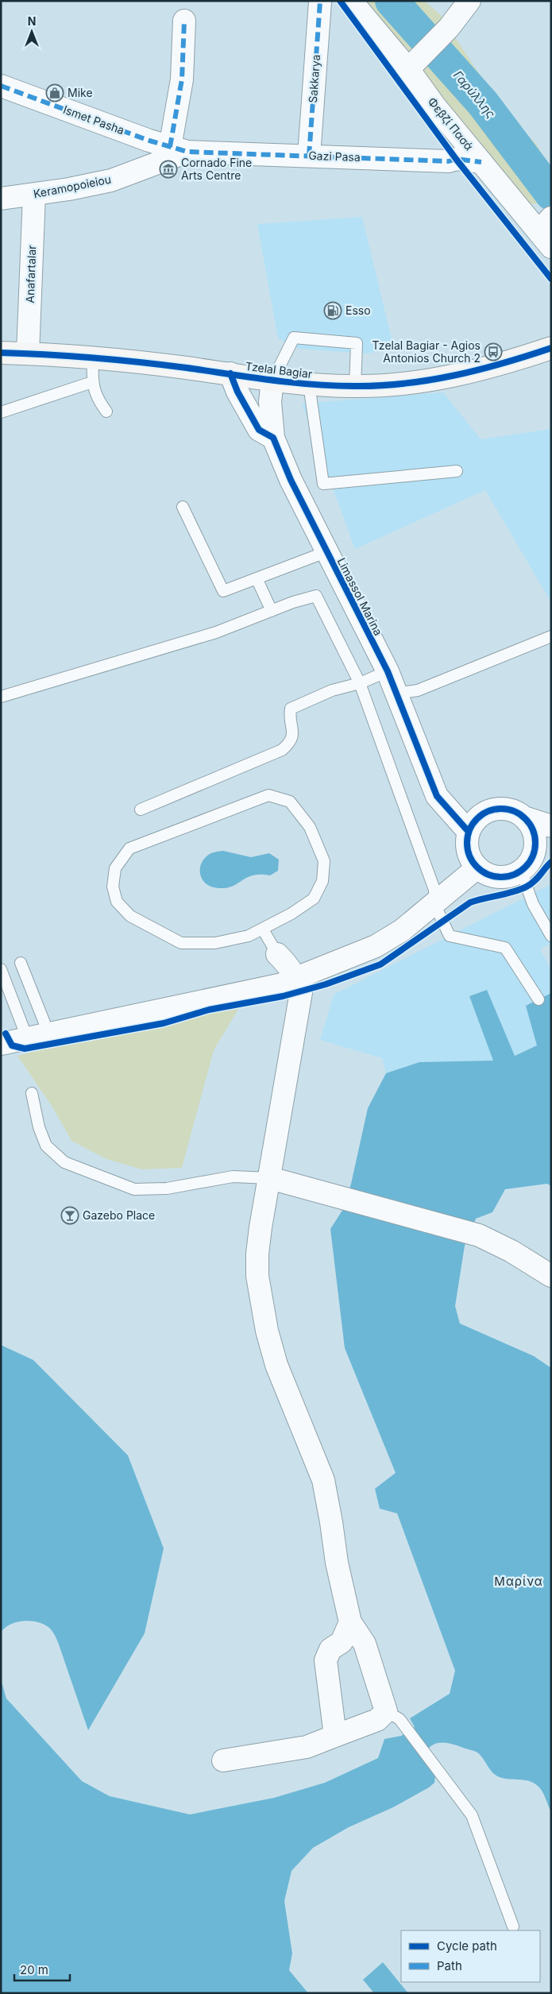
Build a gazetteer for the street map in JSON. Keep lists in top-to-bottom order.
{
  "streets": {
    "main road": ["Tzelal Bagiar"],
    "street": [
      "Sakkarya",
      "Ismet Pasha",
      "Φεβζί Πασά",
      "Gazi Pasa",
      "Keramopoieiou",
      "Anafartalar",
      "Limassol Marina"
    ]
  },
  "crossings": [
    ["Sakkarya", "Gazi Pasa"],
    ["Ismet Pasha", "Gazi Pasa"],
    ["Ismet Pasha", "Keramopoieiou"],
    ["Φεβζί Πασά", "Gazi Pasa"],
    ["Gazi Pasa", "Keramopoieiou"],
    ["Keramopoieiou", "Anafartalar"],
    ["Anafartalar", "Tzelal Bagiar"],
    ["Tzelal Bagiar", "Limassol Marina"]
  ],
  "districts": ["Μαρίνα"],
  "water": ["Γαρύλλης"],
  "places": {
    "shop": ["Mike"],
    "museum": ["Cornado Fine Arts Centre"],
    "fuel station": ["Esso"],
    "bus stop": ["Tzelal Bagiar - Agios Antonios Church 2"],
    "bar": ["Gazebo Place"]
  },
  "legend": ["Cycle path", "Path"],
  "scale_bar": "20 m",
  "north": "top"
}
